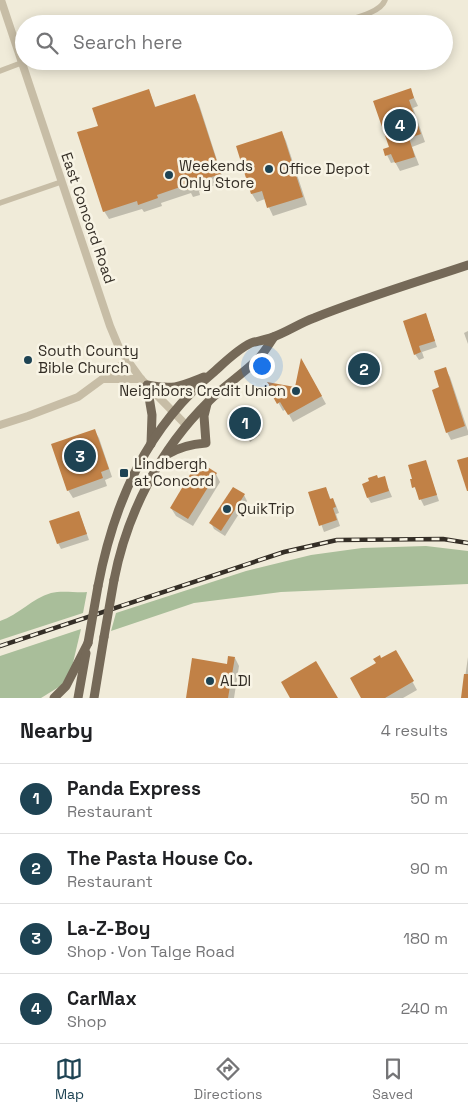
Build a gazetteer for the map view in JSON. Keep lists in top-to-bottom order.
{
  "streets": {
    "street": ["East Concord Road"]
  },
  "places": {
    "other": [
      "Office Depot",
      "Weekends Only Store",
      "South County Bible Church",
      "Neighbors Credit Union",
      "QuikTrip",
      "ALDI"
    ],
    "transit": ["Lindbergh at Concord"]
  },
  "page": {
    "search": "Search here",
    "pins": [
      "4",
      "2",
      "1",
      "3"
    ],
    "heading": ["Nearby", "4 results"],
    "list": [
      {
        "mark": "1",
        "name": "Panda Express",
        "note": "Restaurant",
        "value": "50 m"
      },
      {
        "mark": "2",
        "name": "The Pasta House Co.",
        "note": "Restaurant",
        "value": "90 m"
      },
      {
        "mark": "3",
        "name": "La-Z-Boy",
        "note": "Shop · Von Talge Road",
        "value": "180 m"
      },
      {
        "mark": "4",
        "name": "CarMax",
        "note": "Shop",
        "value": "240 m"
      }
    ],
    "nav": ["Map", "Directions", "Saved"]
  }
}
